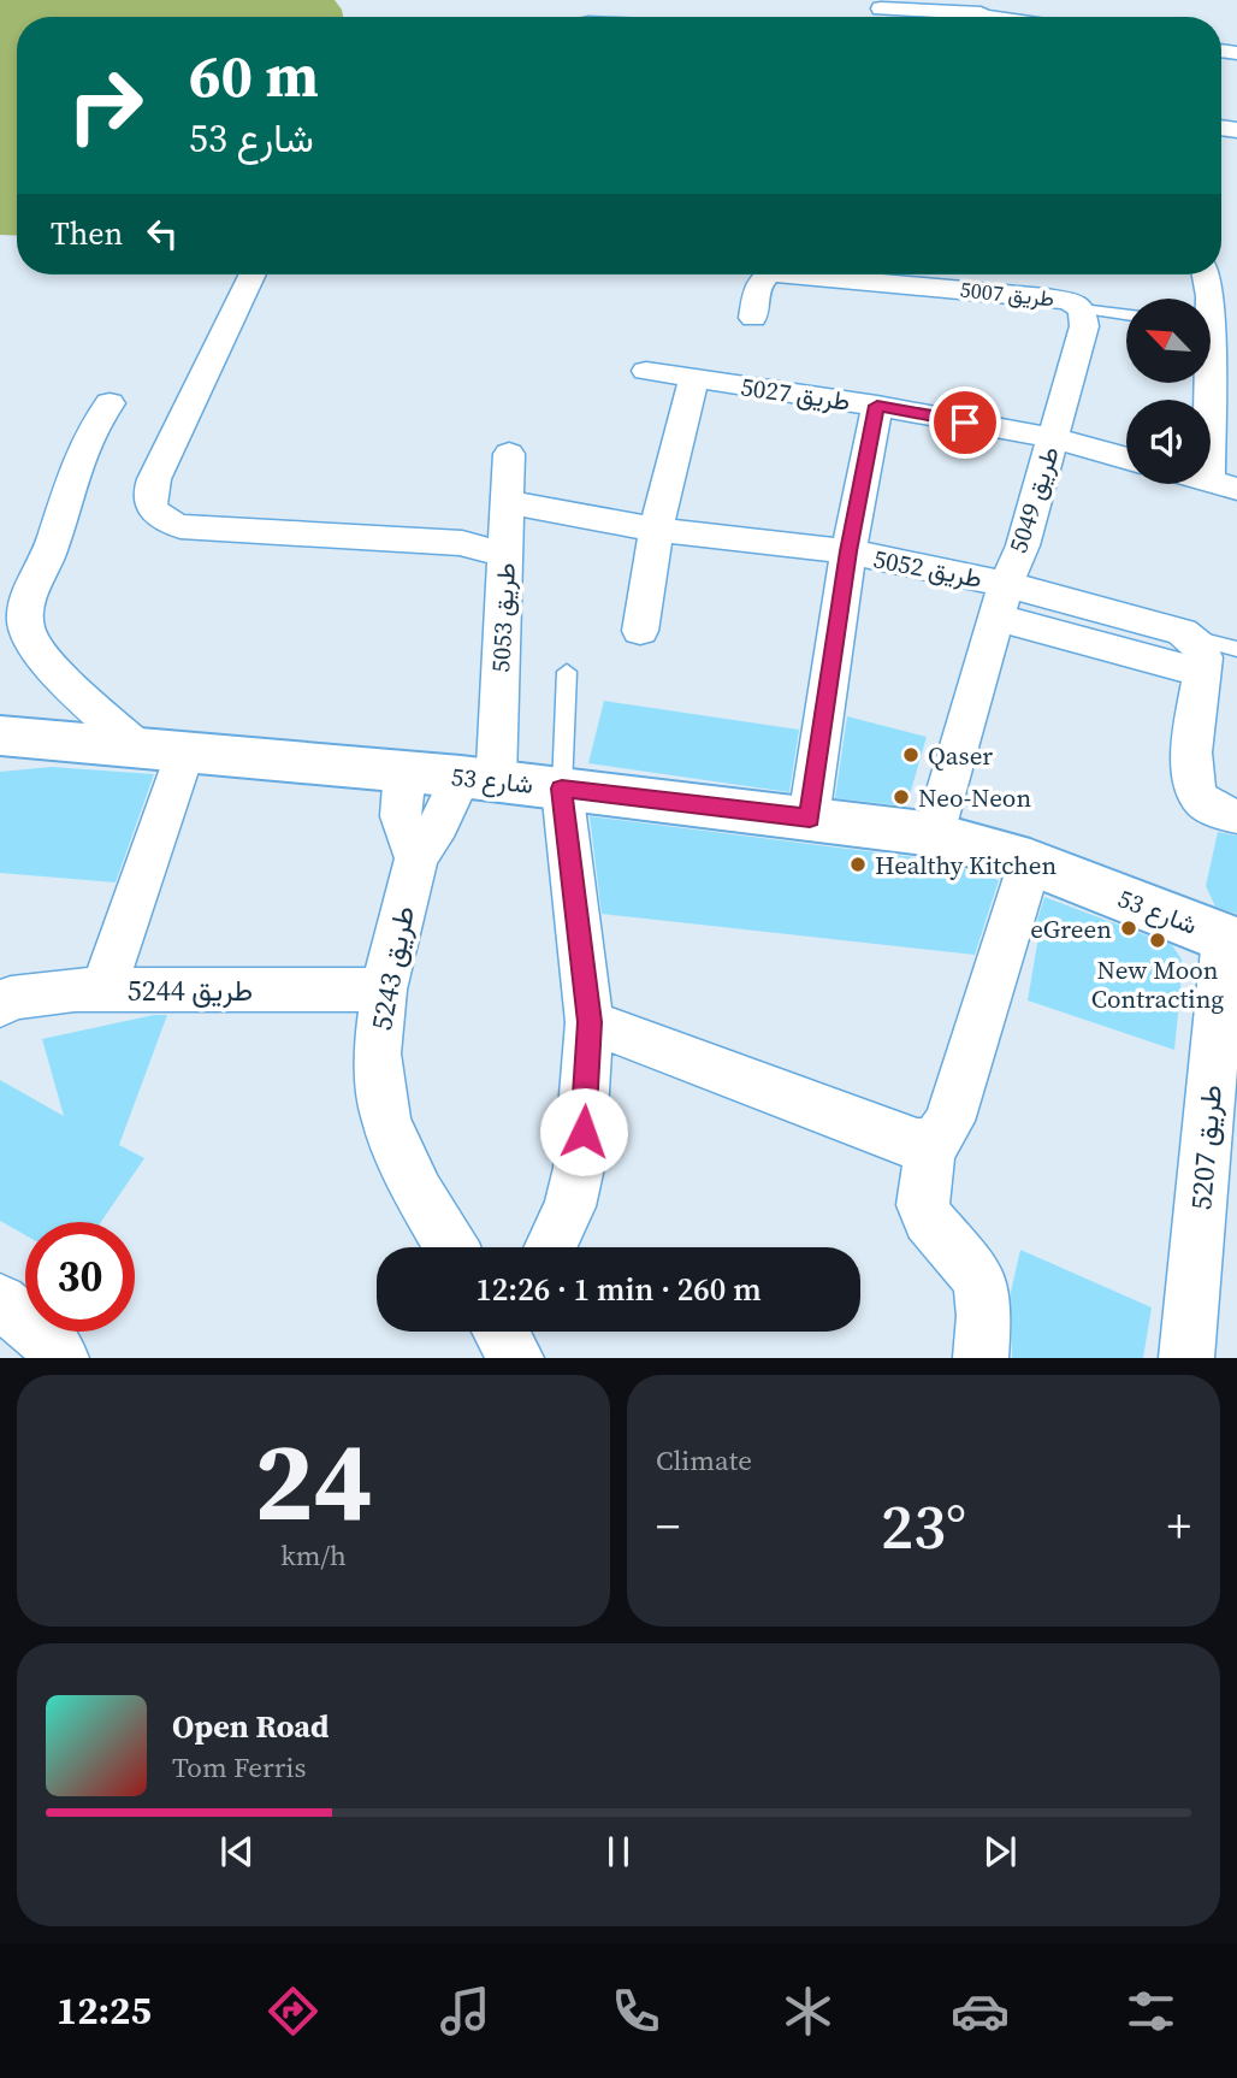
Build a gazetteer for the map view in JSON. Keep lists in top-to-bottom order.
{
  "streets": {
    "street": [
      "طريق 5007",
      "طريق 5027",
      "طريق 5049",
      "طريق 5052",
      "طريق 5053",
      "شارع 53",
      "طريق 5243",
      "طريق 5244",
      "طريق 5207"
    ]
  },
  "crossings": [
    ["طريق 5007", "طريق 5049"],
    ["طريق 5027", "طريق 5049"],
    ["طريق 5049", "طريق 5052"],
    ["طريق 5049", "شارع 53"],
    ["طريق 5052", "طريق 5053"],
    ["طريق 5053", "شارع 53"],
    ["طريق 5053", "طريق 5243"],
    ["شارع 53", "طريق 5243"],
    ["شارع 53", "طريق 5207"],
    ["طريق 5243", "طريق 5244"]
  ],
  "places": [
    "Qaser",
    "Neo-Neon",
    "Healthy Kitchen",
    "eGreen",
    "New Moon Contracting"
  ],
  "north": "top left",
  "page": {
    "turn": ["60 m", "شارع 53"],
    "then": "Then",
    "limit": "30",
    "trip": "12:26 · 1 min · 260 m",
    "tile": [
      ["24", "km/h"],
      "Climate"
    ],
    "heat": ["−", "23°", "+"],
    "song": ["Open Road", "Tom Ferris"],
    "tabs": "12:25"
  }
}
